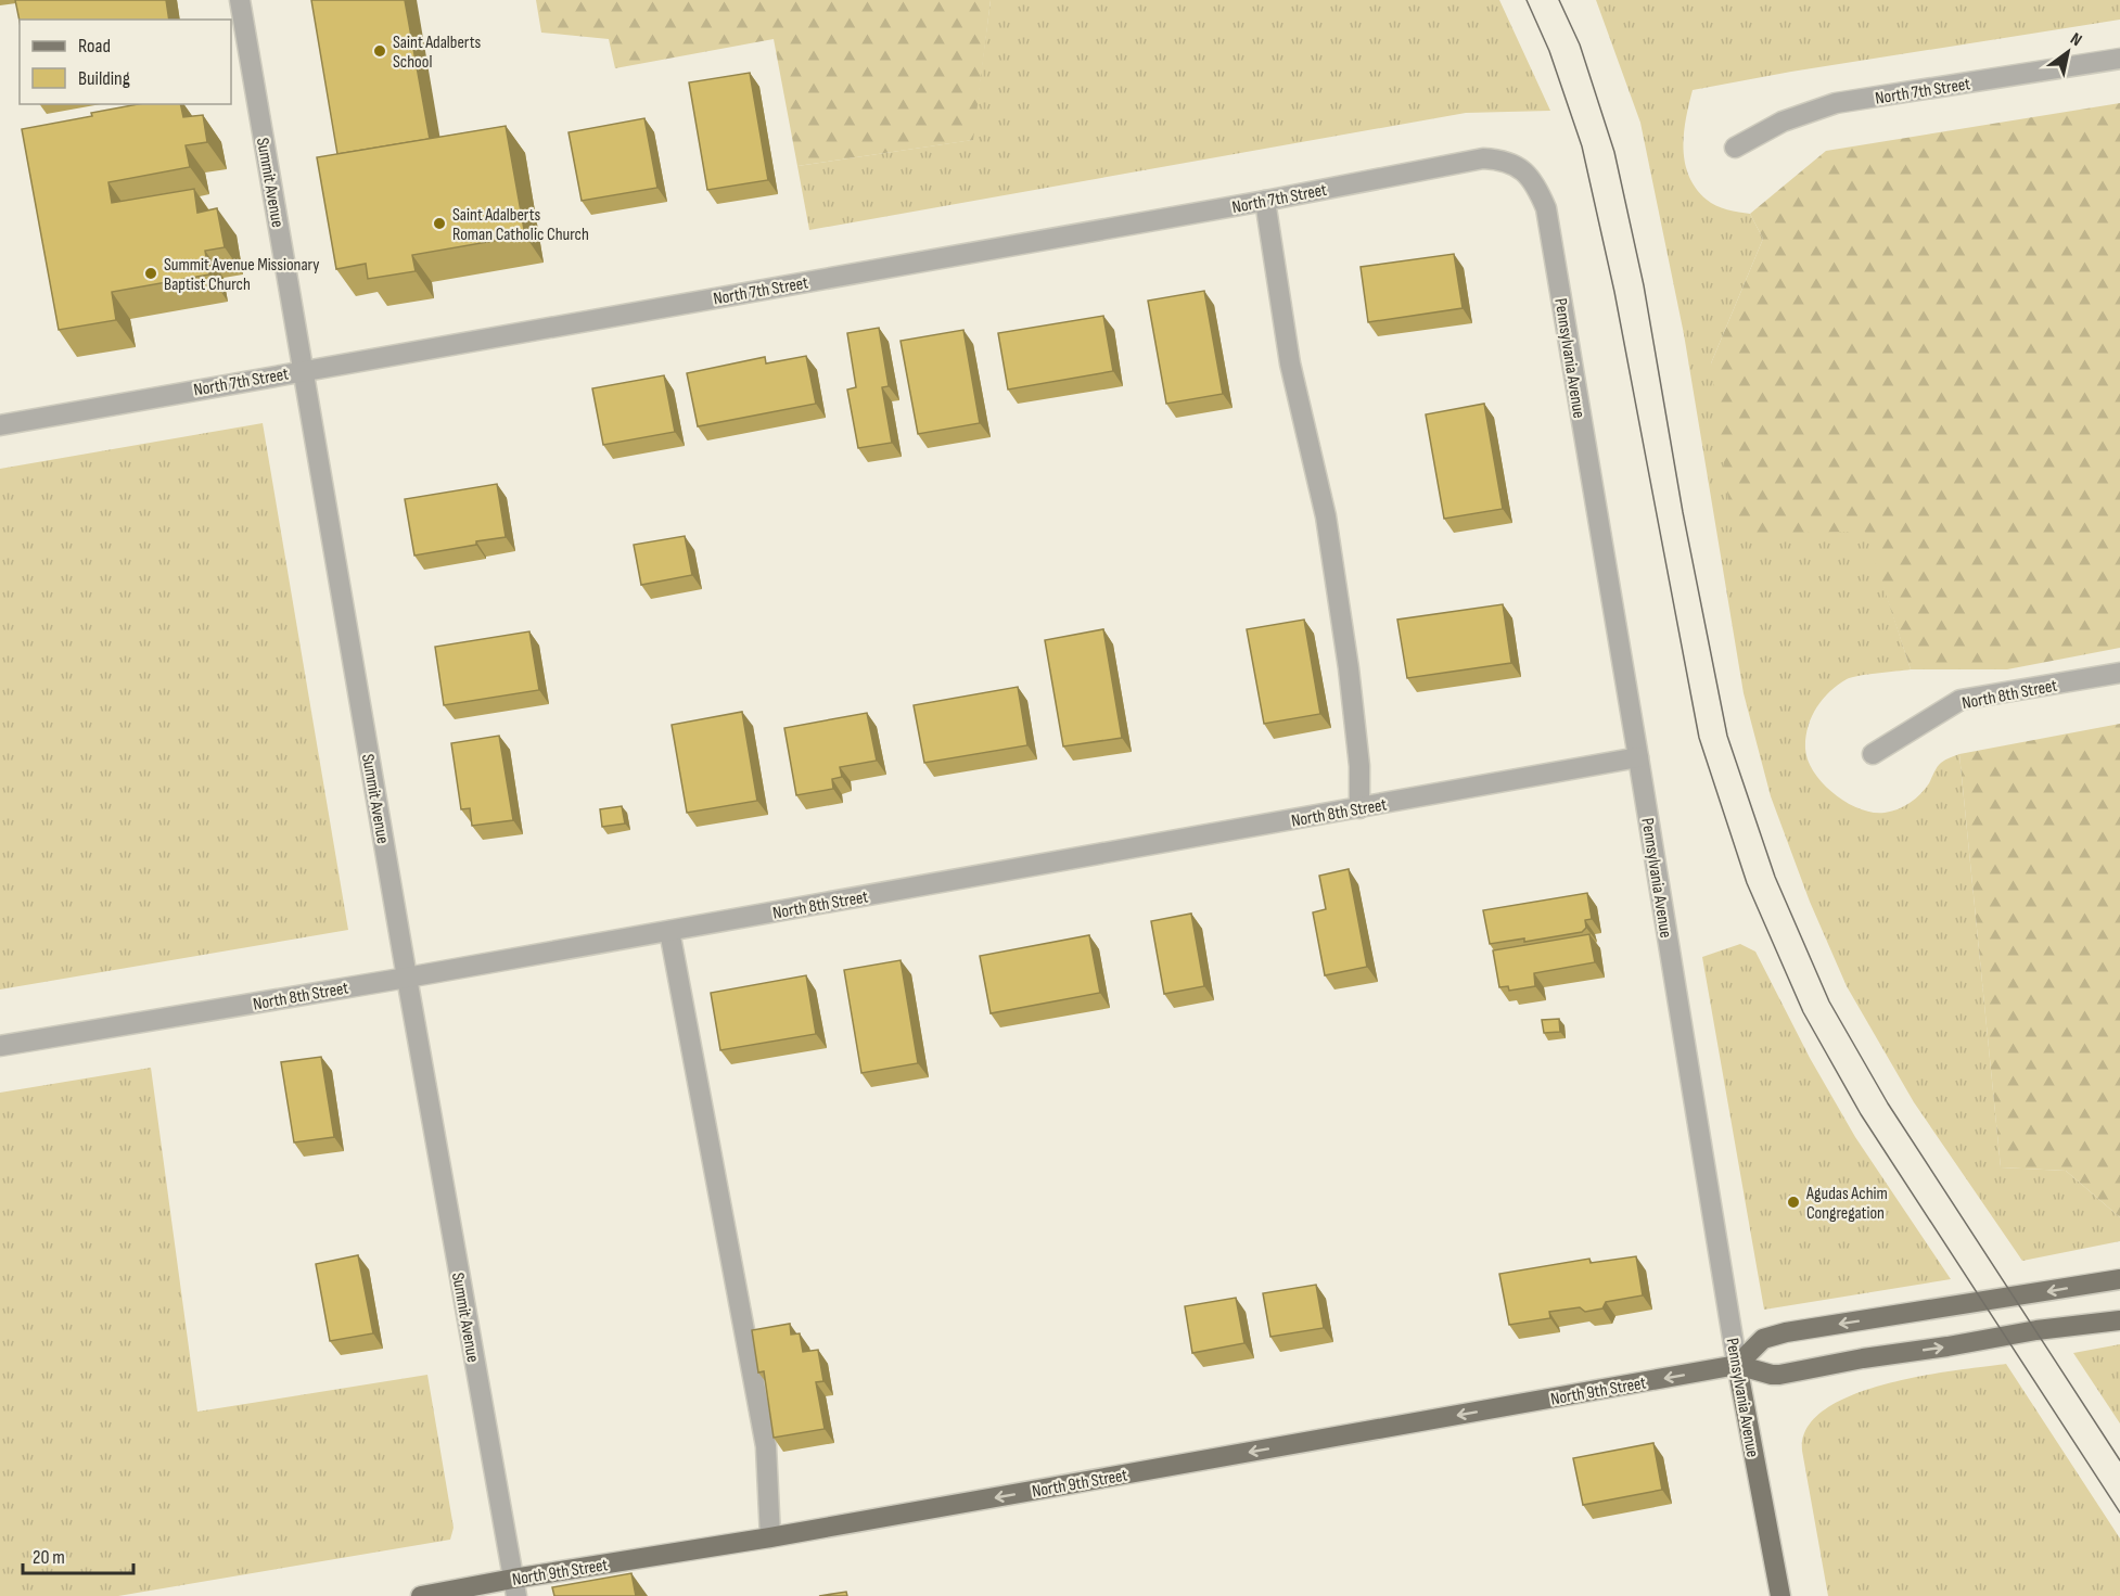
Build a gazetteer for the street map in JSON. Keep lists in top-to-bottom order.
{
  "streets": {
    "main road": ["Pennsylvania Avenue", "North 9th Street"],
    "street": ["North 7th Street", "Summit Avenue", "North 8th Street"]
  },
  "crossings": [
    ["North 7th Street", "Summit Avenue"],
    ["North 7th Street", "Pennsylvania Avenue"],
    ["Summit Avenue", "North 8th Street"],
    ["Summit Avenue", "North 9th Street"],
    ["Pennsylvania Avenue", "North 8th Street"],
    ["Pennsylvania Avenue", "North 9th Street"]
  ],
  "places": [
    "Saint Adalberts School",
    "Saint Adalberts Roman Catholic Church",
    "Summit Avenue Missionary Baptist Church",
    "Agudas Achim Congregation"
  ],
  "legend": ["Road", "Building"],
  "scale_bar": "20 m",
  "north": "top right"
}
